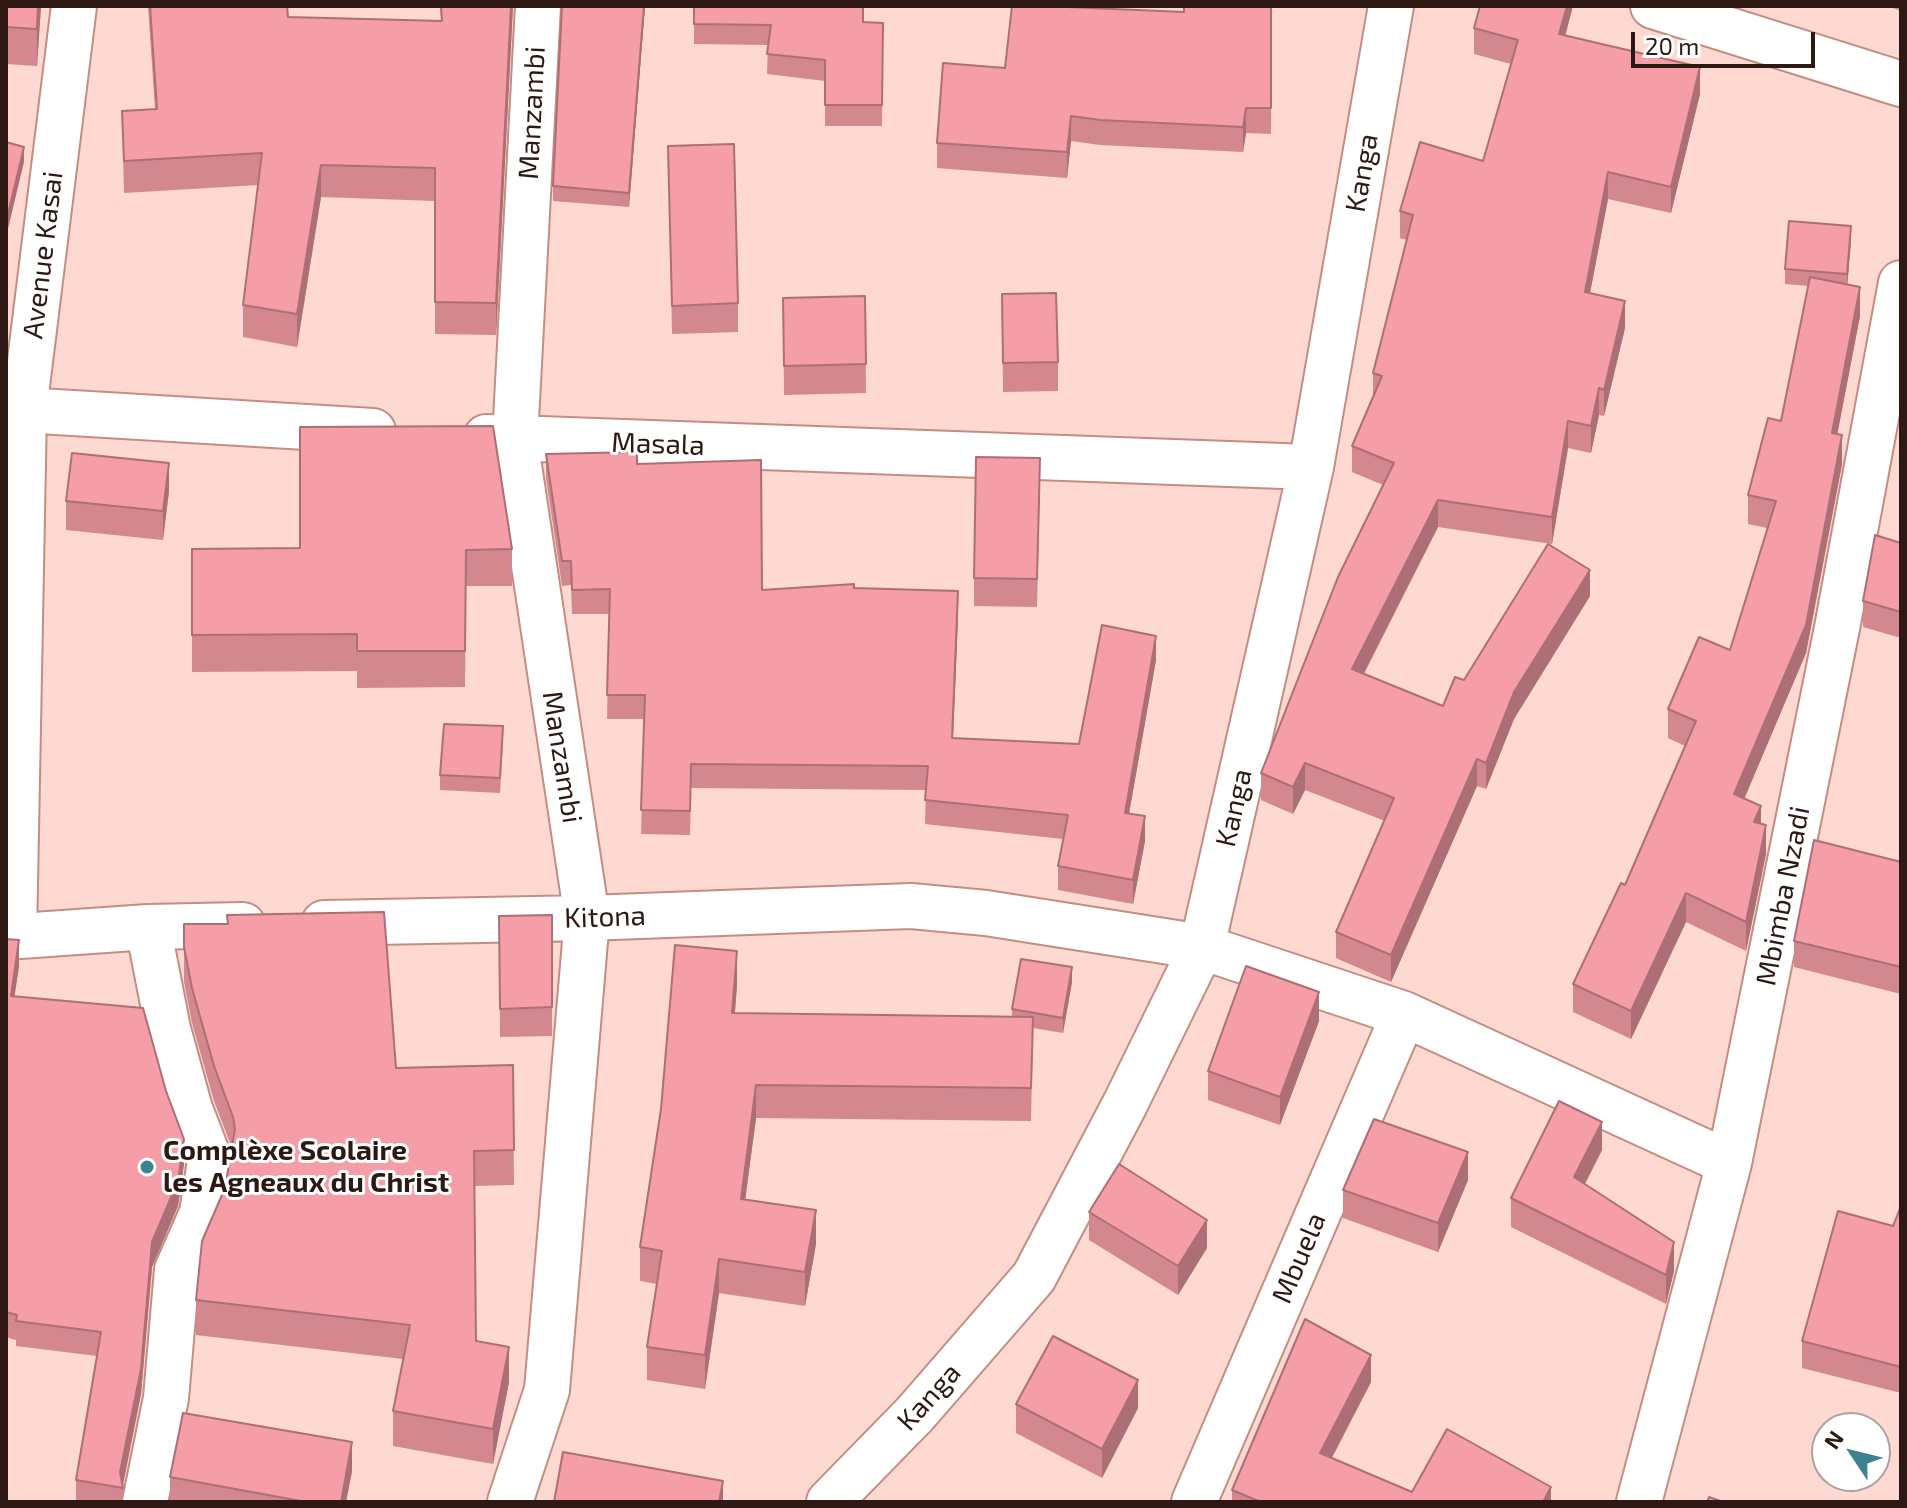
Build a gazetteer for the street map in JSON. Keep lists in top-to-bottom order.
{
  "streets": {
    "street": [
      "Manzambi",
      "Kanga",
      "Avenue Kasai",
      "Masala",
      "Mbimba Nzadi",
      "Kitona",
      "Mbuela"
    ]
  },
  "crossings": [
    ["Manzambi", "Masala"],
    ["Manzambi", "Kitona"],
    ["Kanga", "Masala"],
    ["Kanga", "Kitona"],
    ["Avenue Kasai", "Masala"],
    ["Avenue Kasai", "Kitona"],
    ["Mbimba Nzadi", "Kitona"],
    ["Kitona", "Mbuela"]
  ],
  "places": ["Complèxe Scolaire les Agneaux du Christ"],
  "scale_bar": "20 m",
  "north": "top left"
}
